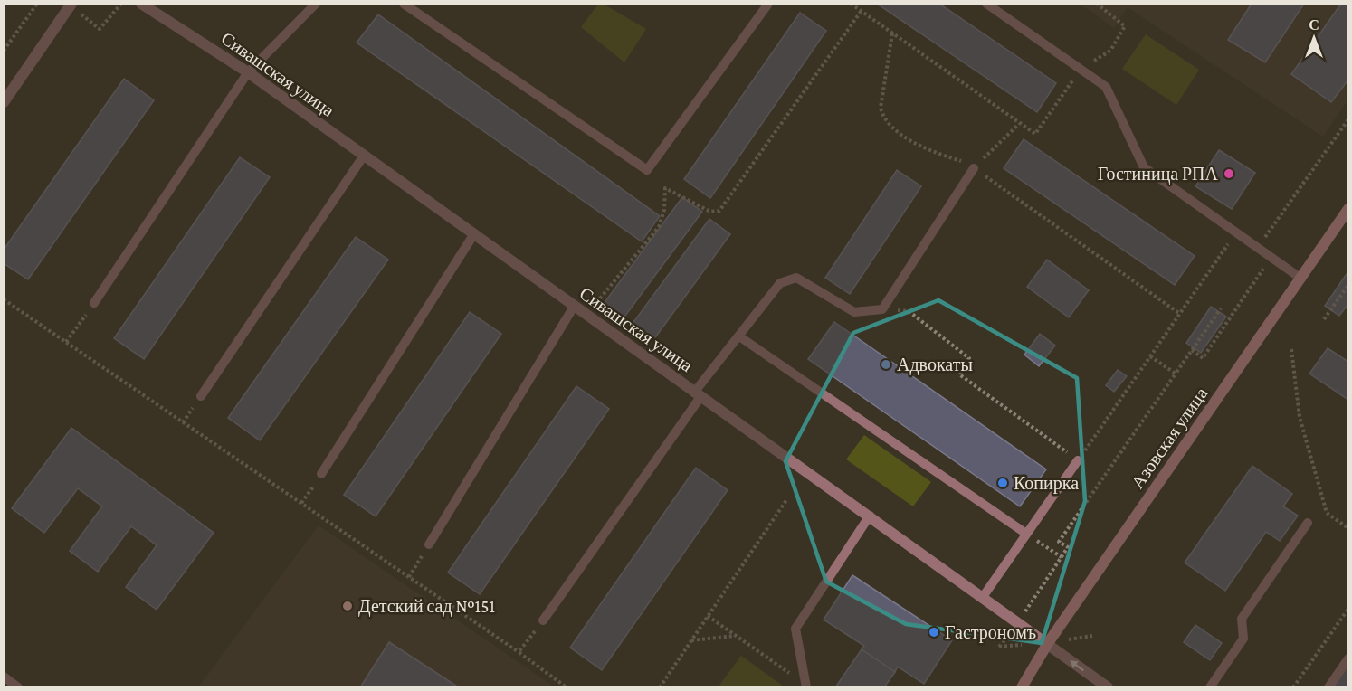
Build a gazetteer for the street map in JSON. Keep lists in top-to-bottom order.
{
  "streets": {
    "street": ["Сивашская улица", "Азовская улица"]
  },
  "crossings": [
    ["Сивашская улица", "Азовская улица"]
  ],
  "places": [
    "Гостиница РПА",
    "Адвокаты",
    "Копирка",
    "Детский сад №151",
    "Гастрономъ"
  ],
  "north": "top"
}
